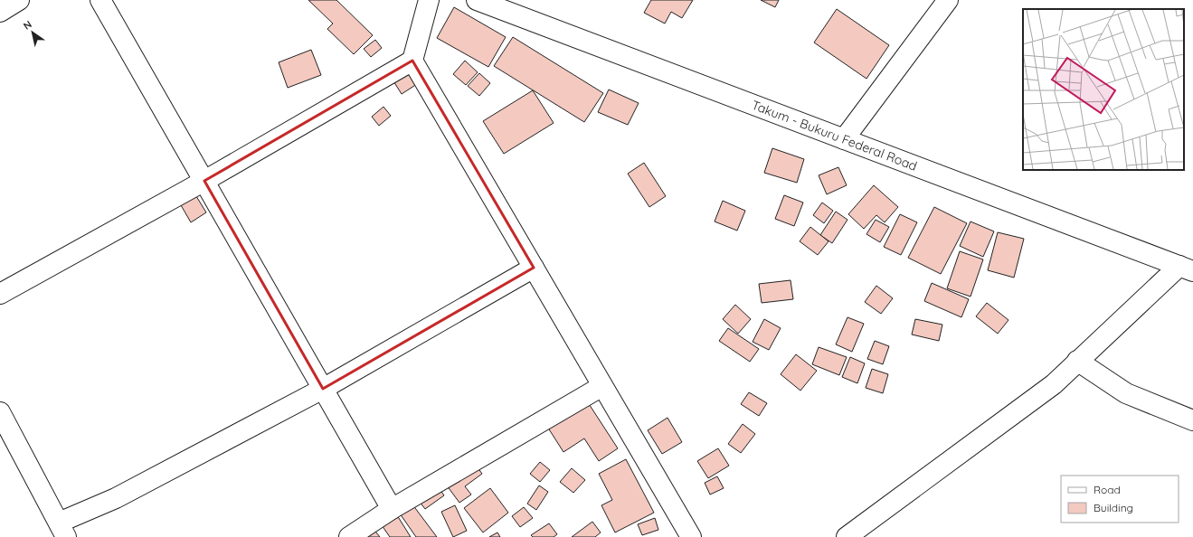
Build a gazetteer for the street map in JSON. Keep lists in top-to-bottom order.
{
  "streets": {
    "street": ["Takum - Bukuru Federal Road"]
  },
  "legend": ["Road", "Building"],
  "north": "top left"
}
